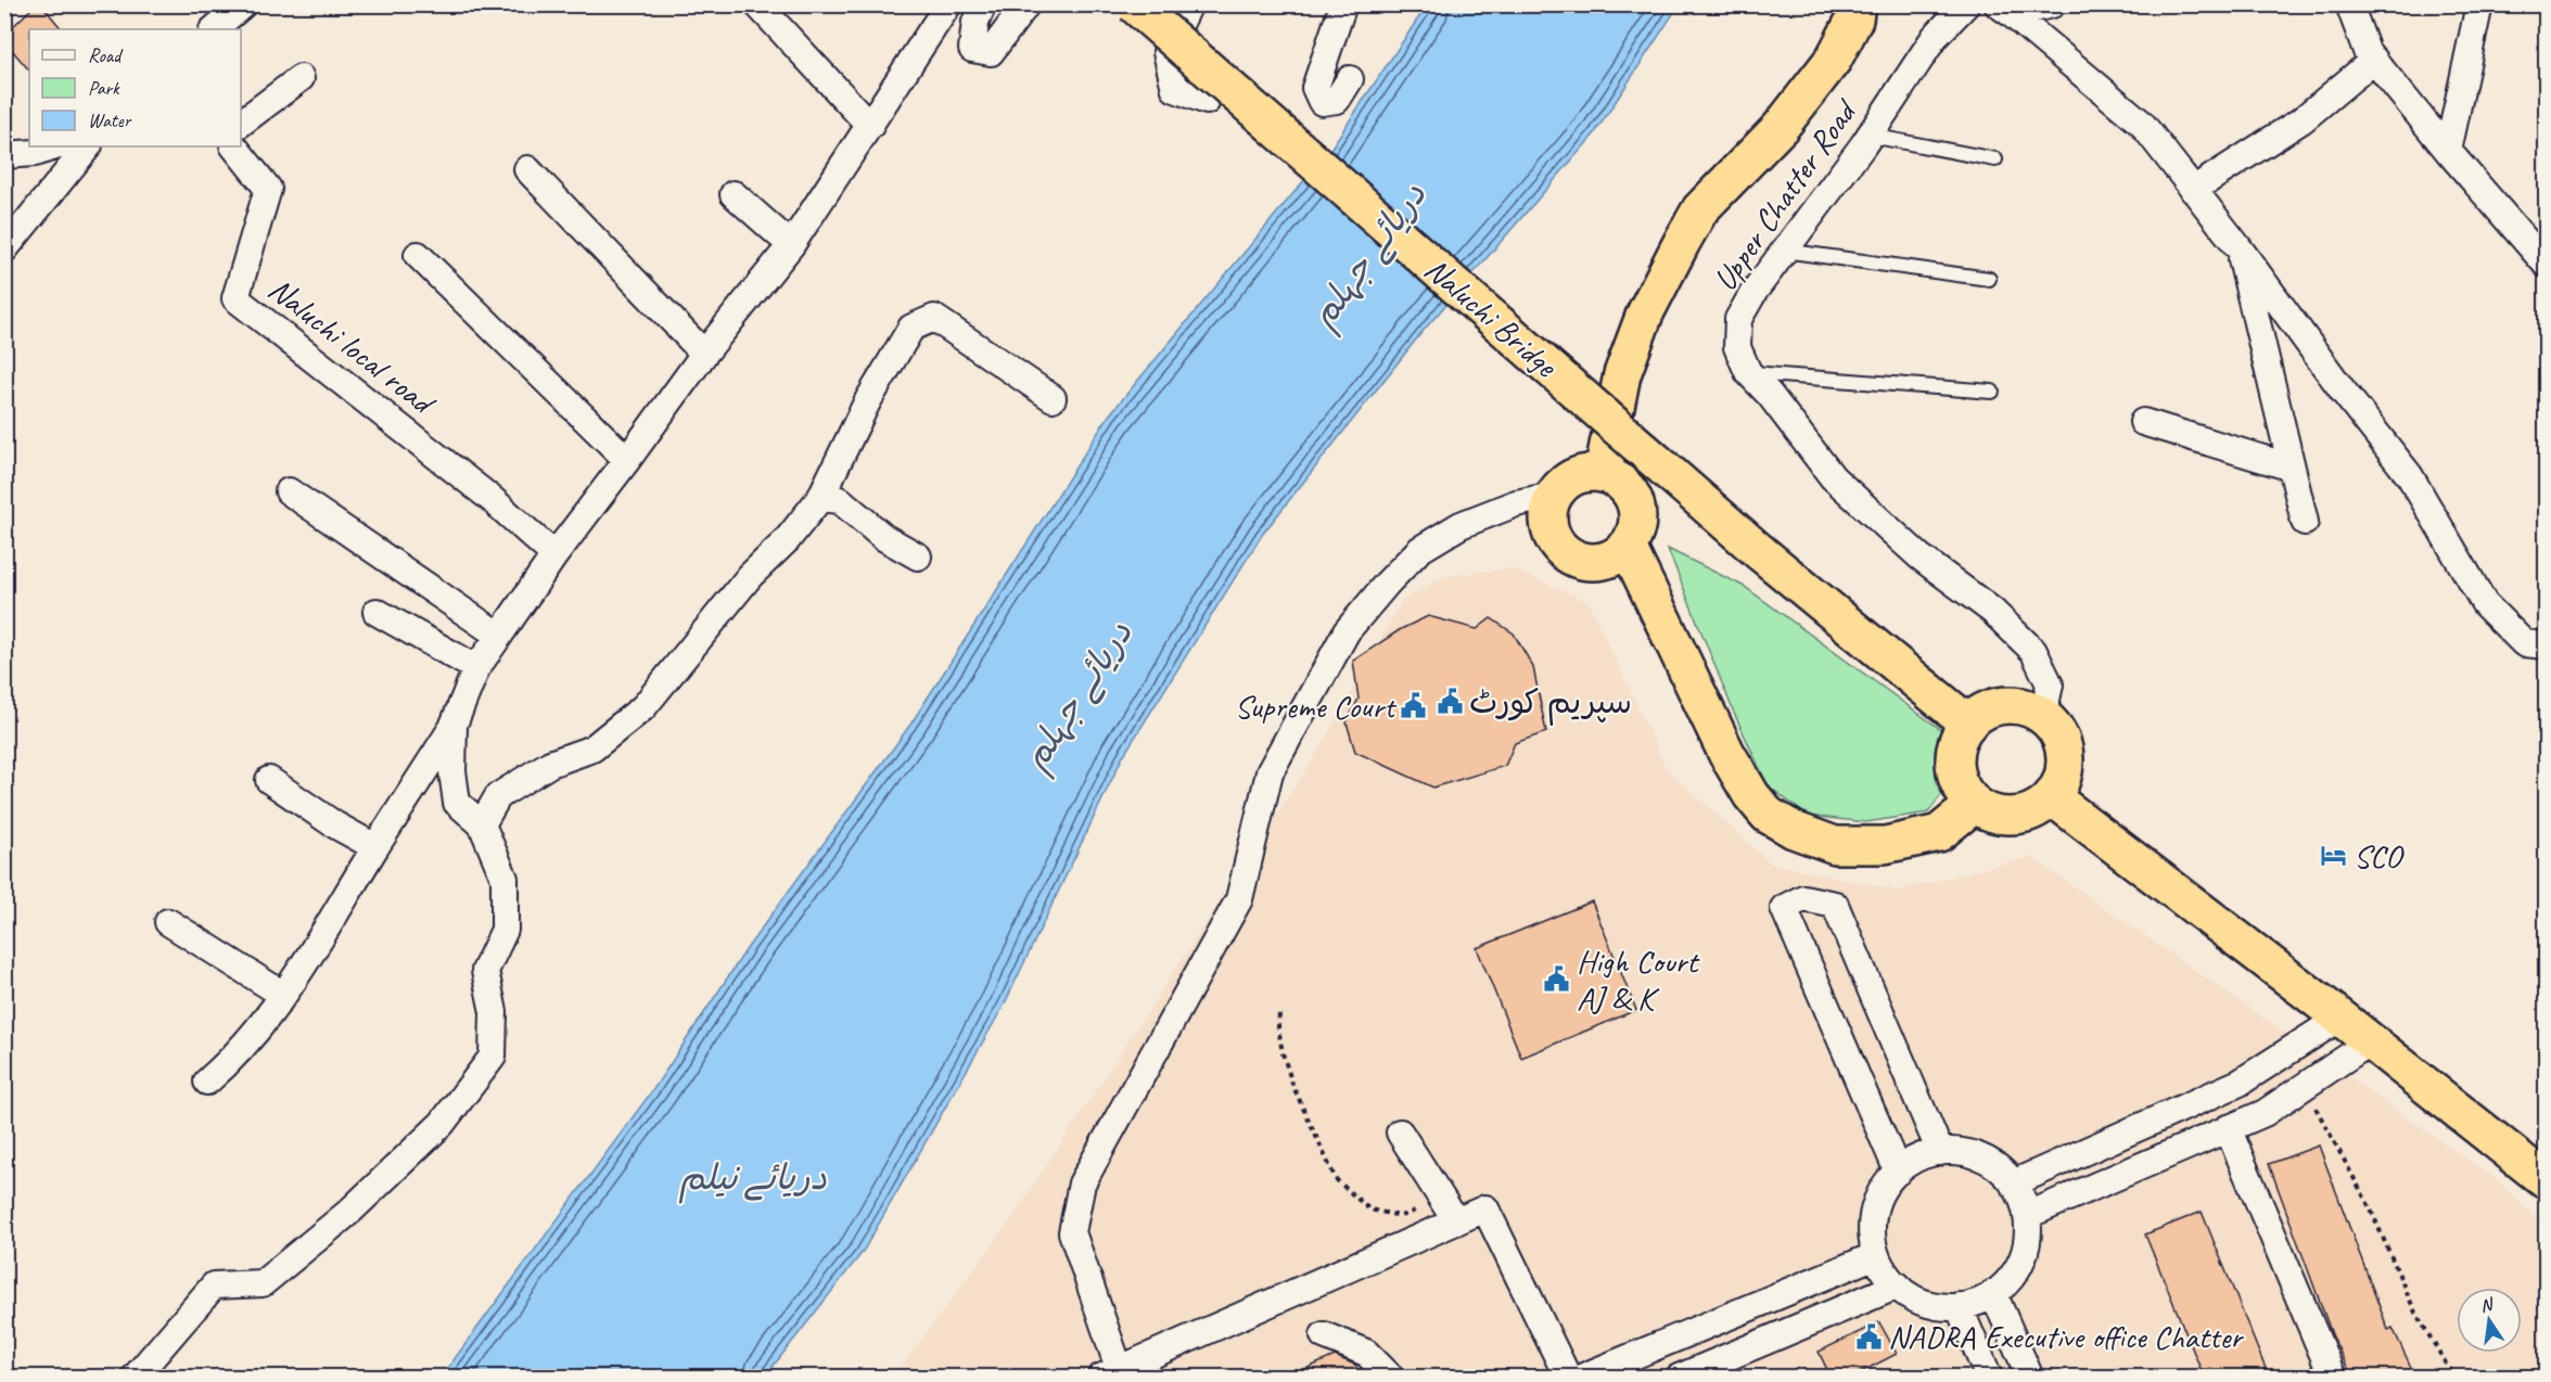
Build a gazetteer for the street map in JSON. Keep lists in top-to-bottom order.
{
  "streets": {
    "highway": ["Naluchi Bridge"],
    "street": ["Upper Chatter Road", "Naluchi local road"]
  },
  "crossings": [
    ["Upper Chatter Road", "Naluchi Bridge"]
  ],
  "water": ["دریائے جہلم", "دریائے نیلم"],
  "places": {
    "public building": [
      "سپریم کورٹ",
      "Supreme Court",
      "High Court AJ & K",
      "NADRA Executive office Chatter"
    ],
    "hotel": ["SCO"]
  },
  "legend": ["Road", "Park", "Water"],
  "north": "top"
}
